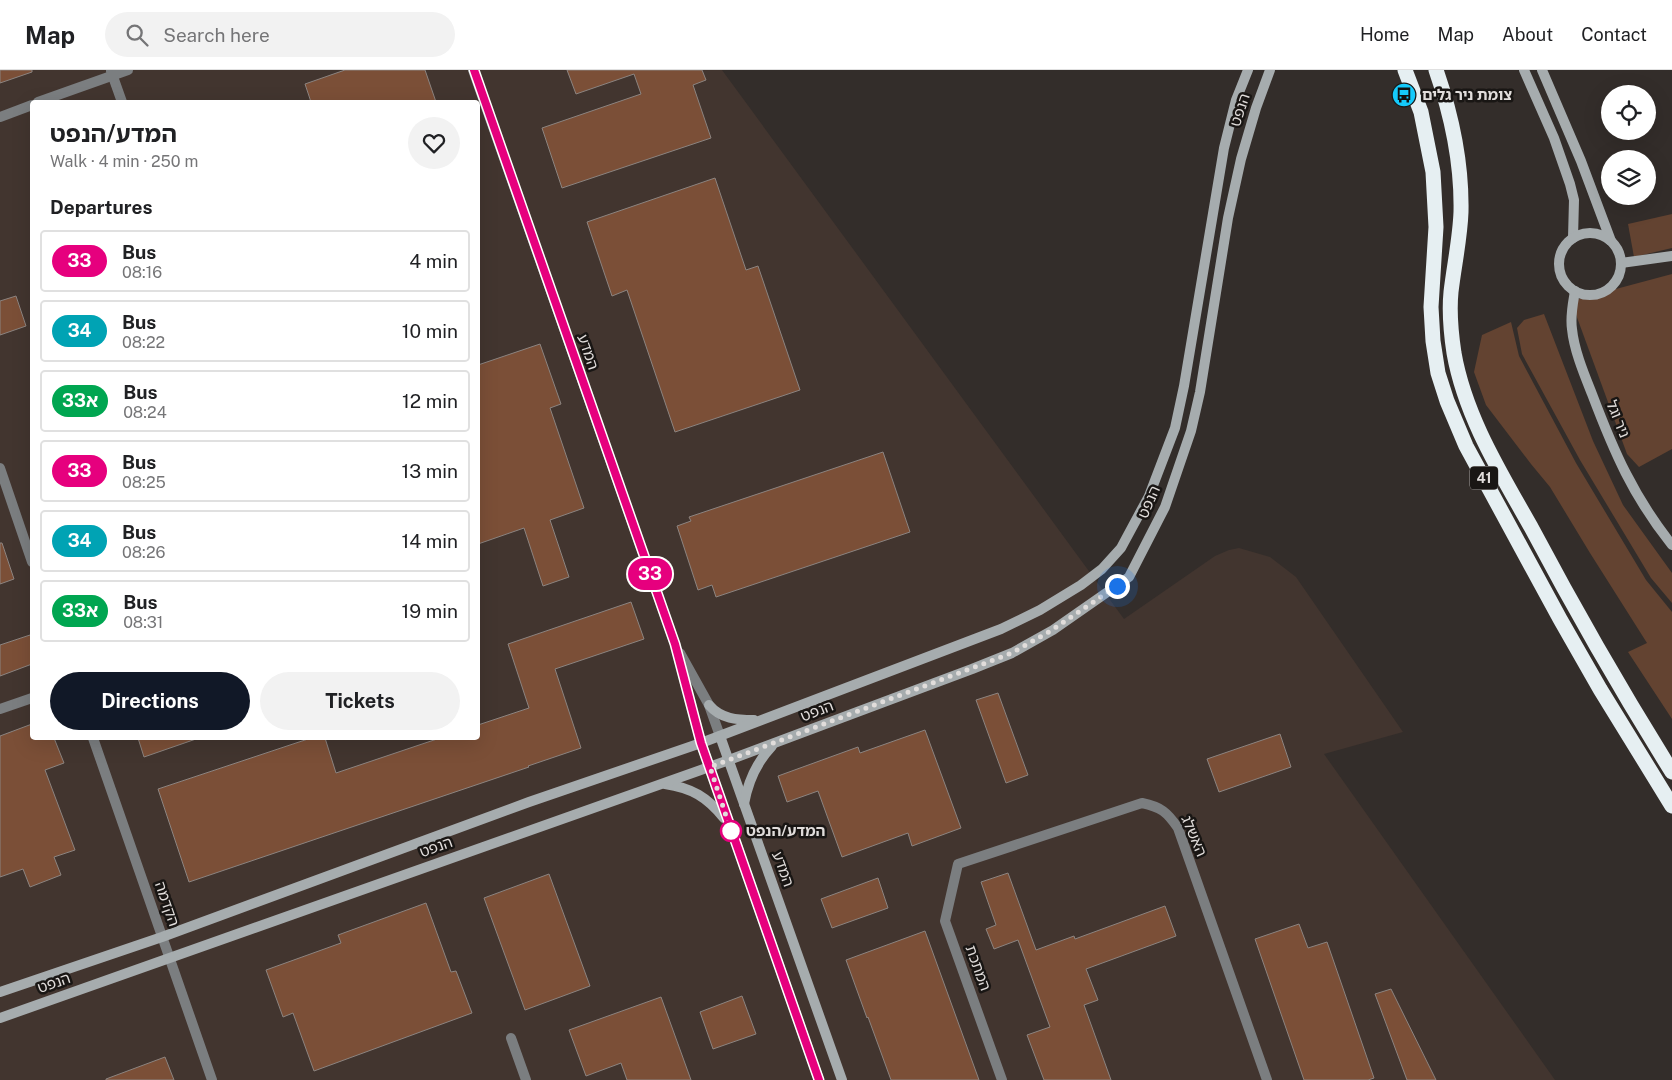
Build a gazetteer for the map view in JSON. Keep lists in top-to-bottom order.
{
  "streets": {
    "highway": ["41"],
    "street": [
      "הנפט",
      "המדע",
      "ניר וגל",
      "האשלג",
      "הקדמה",
      "המתכת"
    ]
  },
  "crossings": [
    ["הנפט", "המדע"],
    ["הנפט", "הקדמה"],
    ["האשלג", "המתכת"]
  ],
  "places": {
    "bus stop": ["צומת ניר גלים"],
    "other": ["המדע/הנפט"]
  },
  "lines": ["bus line 33"],
  "page": {
    "header": "Map",
    "search": "Search here",
    "nav": [
      "Home",
      "Map",
      "About",
      "Contact"
    ],
    "on_map": "33",
    "heading": [
      ["המדע/הנפט", "Walk · 4 min · 250 m"],
      "Departures"
    ],
    "list": [
      {
        "mark": "33",
        "name": "Bus",
        "note": "08:16",
        "value": "4 min"
      },
      {
        "mark": "34",
        "name": "Bus",
        "note": "08:22",
        "value": "10 min"
      },
      {
        "mark": "33א",
        "name": "Bus",
        "note": "08:24",
        "value": "12 min"
      },
      {
        "mark": "33",
        "name": "Bus",
        "note": "08:25",
        "value": "13 min"
      },
      {
        "mark": "34",
        "name": "Bus",
        "note": "08:26",
        "value": "14 min"
      },
      {
        "mark": "33א",
        "name": "Bus",
        "note": "08:31",
        "value": "19 min"
      }
    ],
    "buttons": ["Directions", "Tickets"]
  }
}
